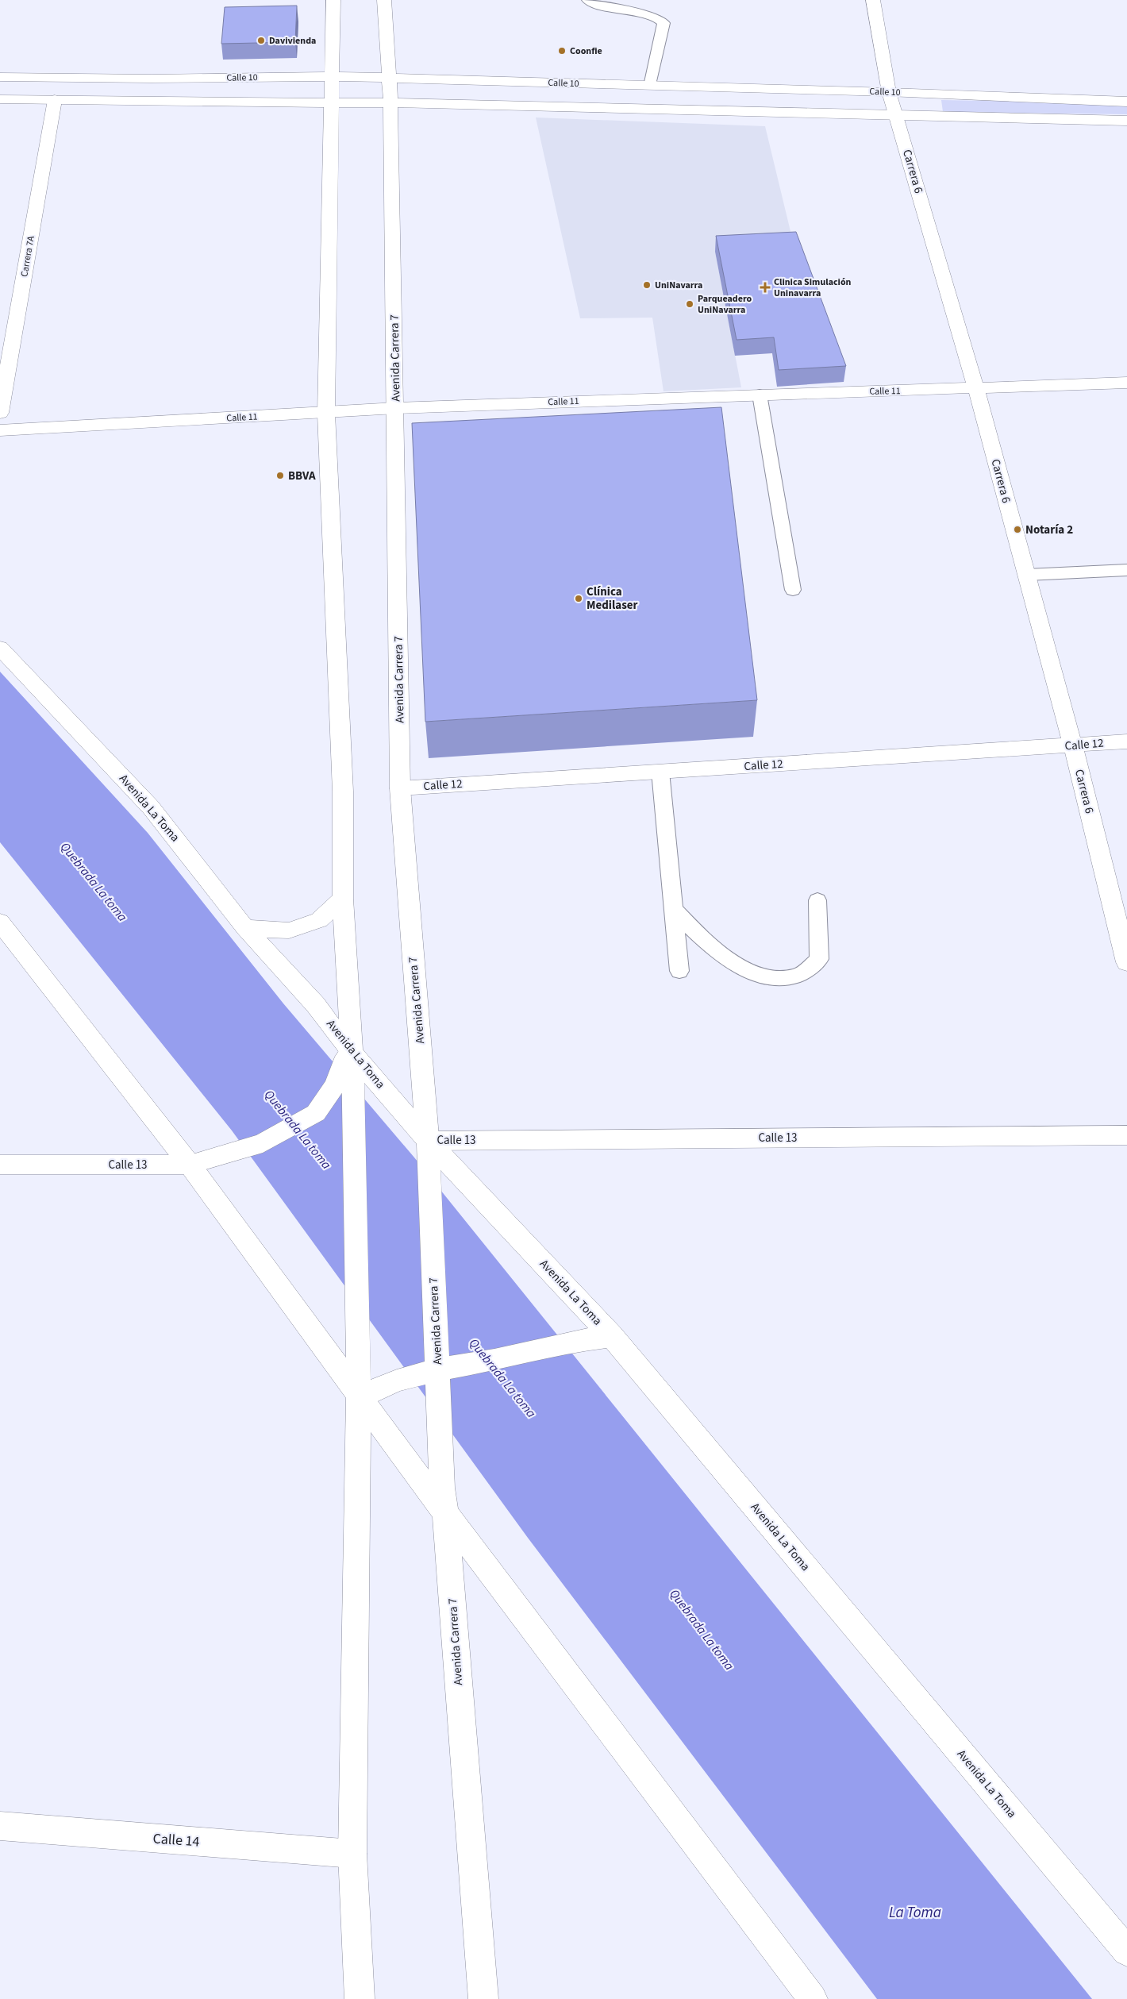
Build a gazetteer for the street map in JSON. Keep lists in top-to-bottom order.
{
  "streets": {
    "main road": [
      "Calle 10",
      "Carrera 6",
      "Carrera 7A",
      "Avenida Carrera 7",
      "Calle 11",
      "Calle 12",
      "Avenida La Toma",
      "Calle 13",
      "Calle 14"
    ]
  },
  "crossings": [
    ["Calle 10", "Carrera 6"],
    ["Calle 10", "Carrera 7A"],
    ["Calle 10", "Avenida Carrera 7"],
    ["Carrera 6", "Calle 11"],
    ["Carrera 6", "Calle 12"],
    ["Avenida Carrera 7", "Calle 11"],
    ["Avenida Carrera 7", "Calle 12"],
    ["Avenida Carrera 7", "Avenida La Toma"],
    ["Avenida Carrera 7", "Calle 13"],
    ["Avenida La Toma", "Calle 13"]
  ],
  "water": ["Quebrada La toma", "La Toma"],
  "places": {
    "other": [
      "Davivienda",
      "Coonfie",
      "UniNavarra",
      "Parqueadero UniNavarra",
      "BBVA",
      "Notaría 2",
      "Clínica Medilaser"
    ],
    "health": ["Clinica Simulación Uninavarra"]
  }
}
